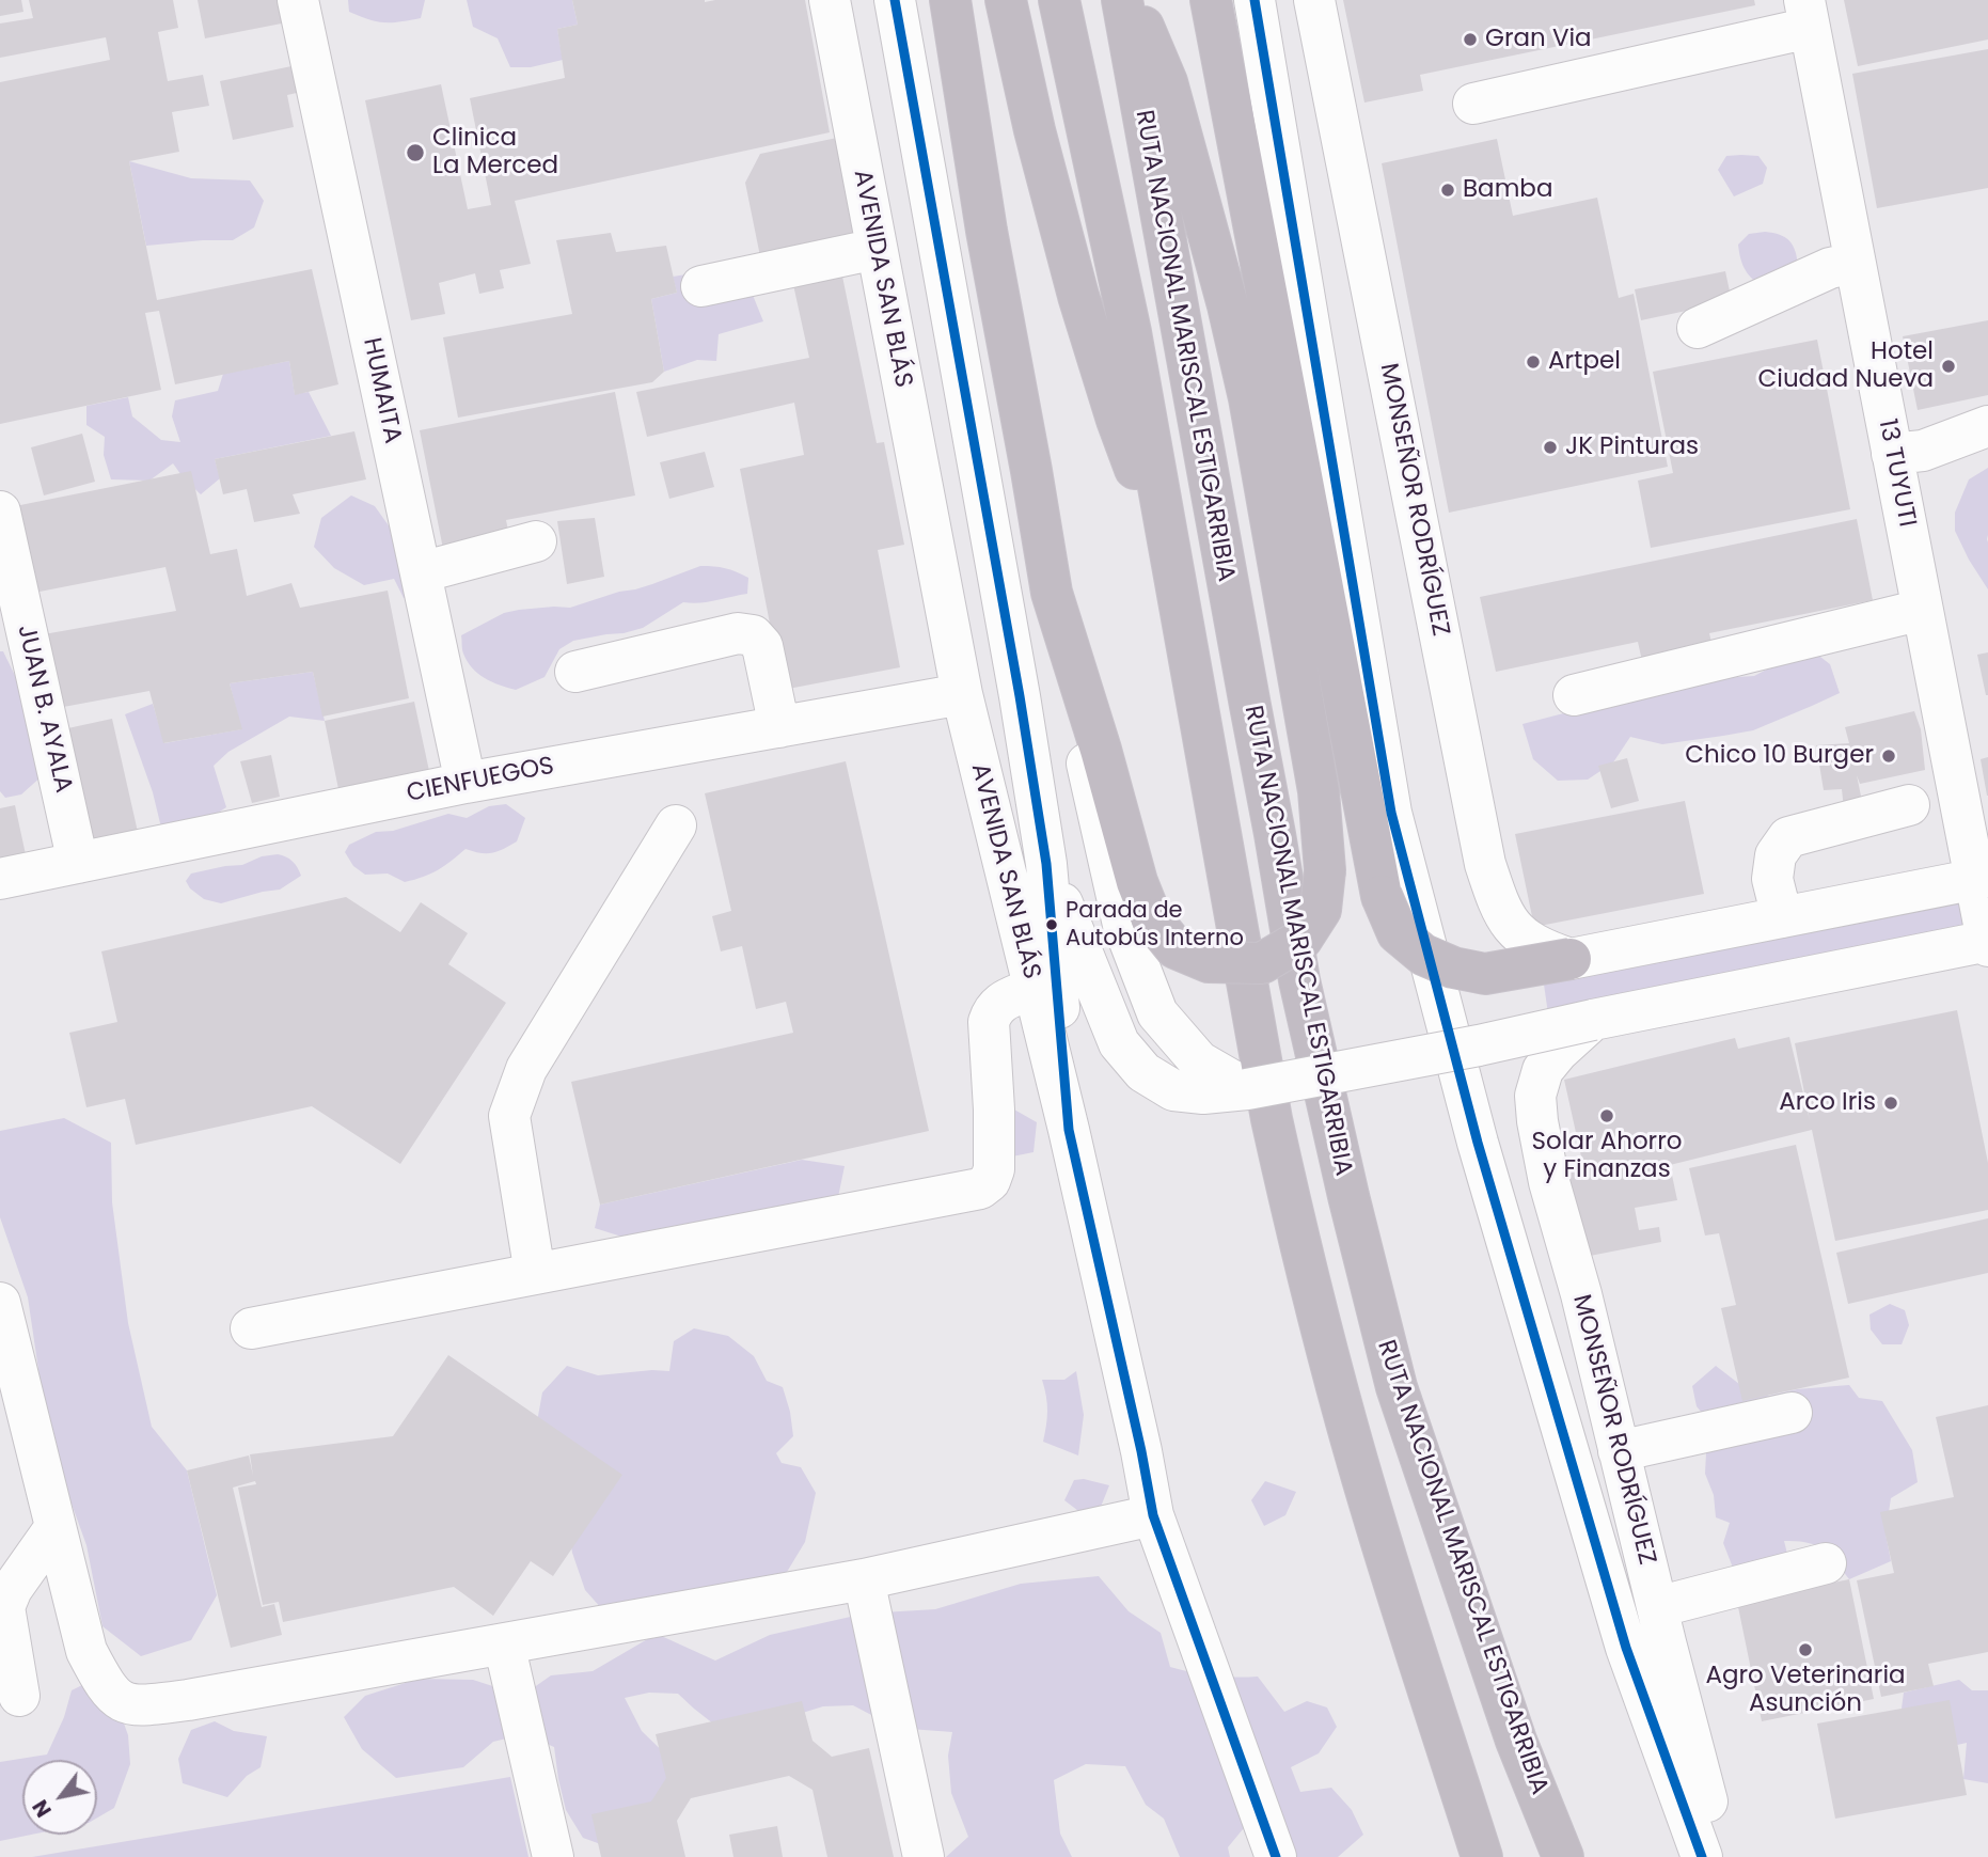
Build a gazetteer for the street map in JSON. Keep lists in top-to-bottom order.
{
  "streets": {
    "highway": ["RUTA NACIONAL MARISCAL ESTIGARRIBIA"],
    "street": [
      "AVENIDA SAN BLÁS",
      "HUMAITA",
      "13 TUYUTI",
      "MONSEÑOR RODRÍGUEZ",
      "JUAN B. AYALA",
      "CIENFUEGOS"
    ]
  },
  "crossings": [
    ["AVENIDA SAN BLÁS", "CIENFUEGOS"],
    ["HUMAITA", "CIENFUEGOS"],
    ["JUAN B. AYALA", "CIENFUEGOS"]
  ],
  "places": [
    "Gran Via",
    "Clinica La Merced",
    "Bamba",
    "Artpel",
    "Hotel Ciudad Nueva",
    "JK Pinturas",
    "Chico 10 Burger",
    "Parada de Autobús Interno",
    "Arco Iris",
    "Solar Ahorro y Finanzas",
    "Agro Veterinaria Asunción"
  ],
  "north": "bottom left"
}
